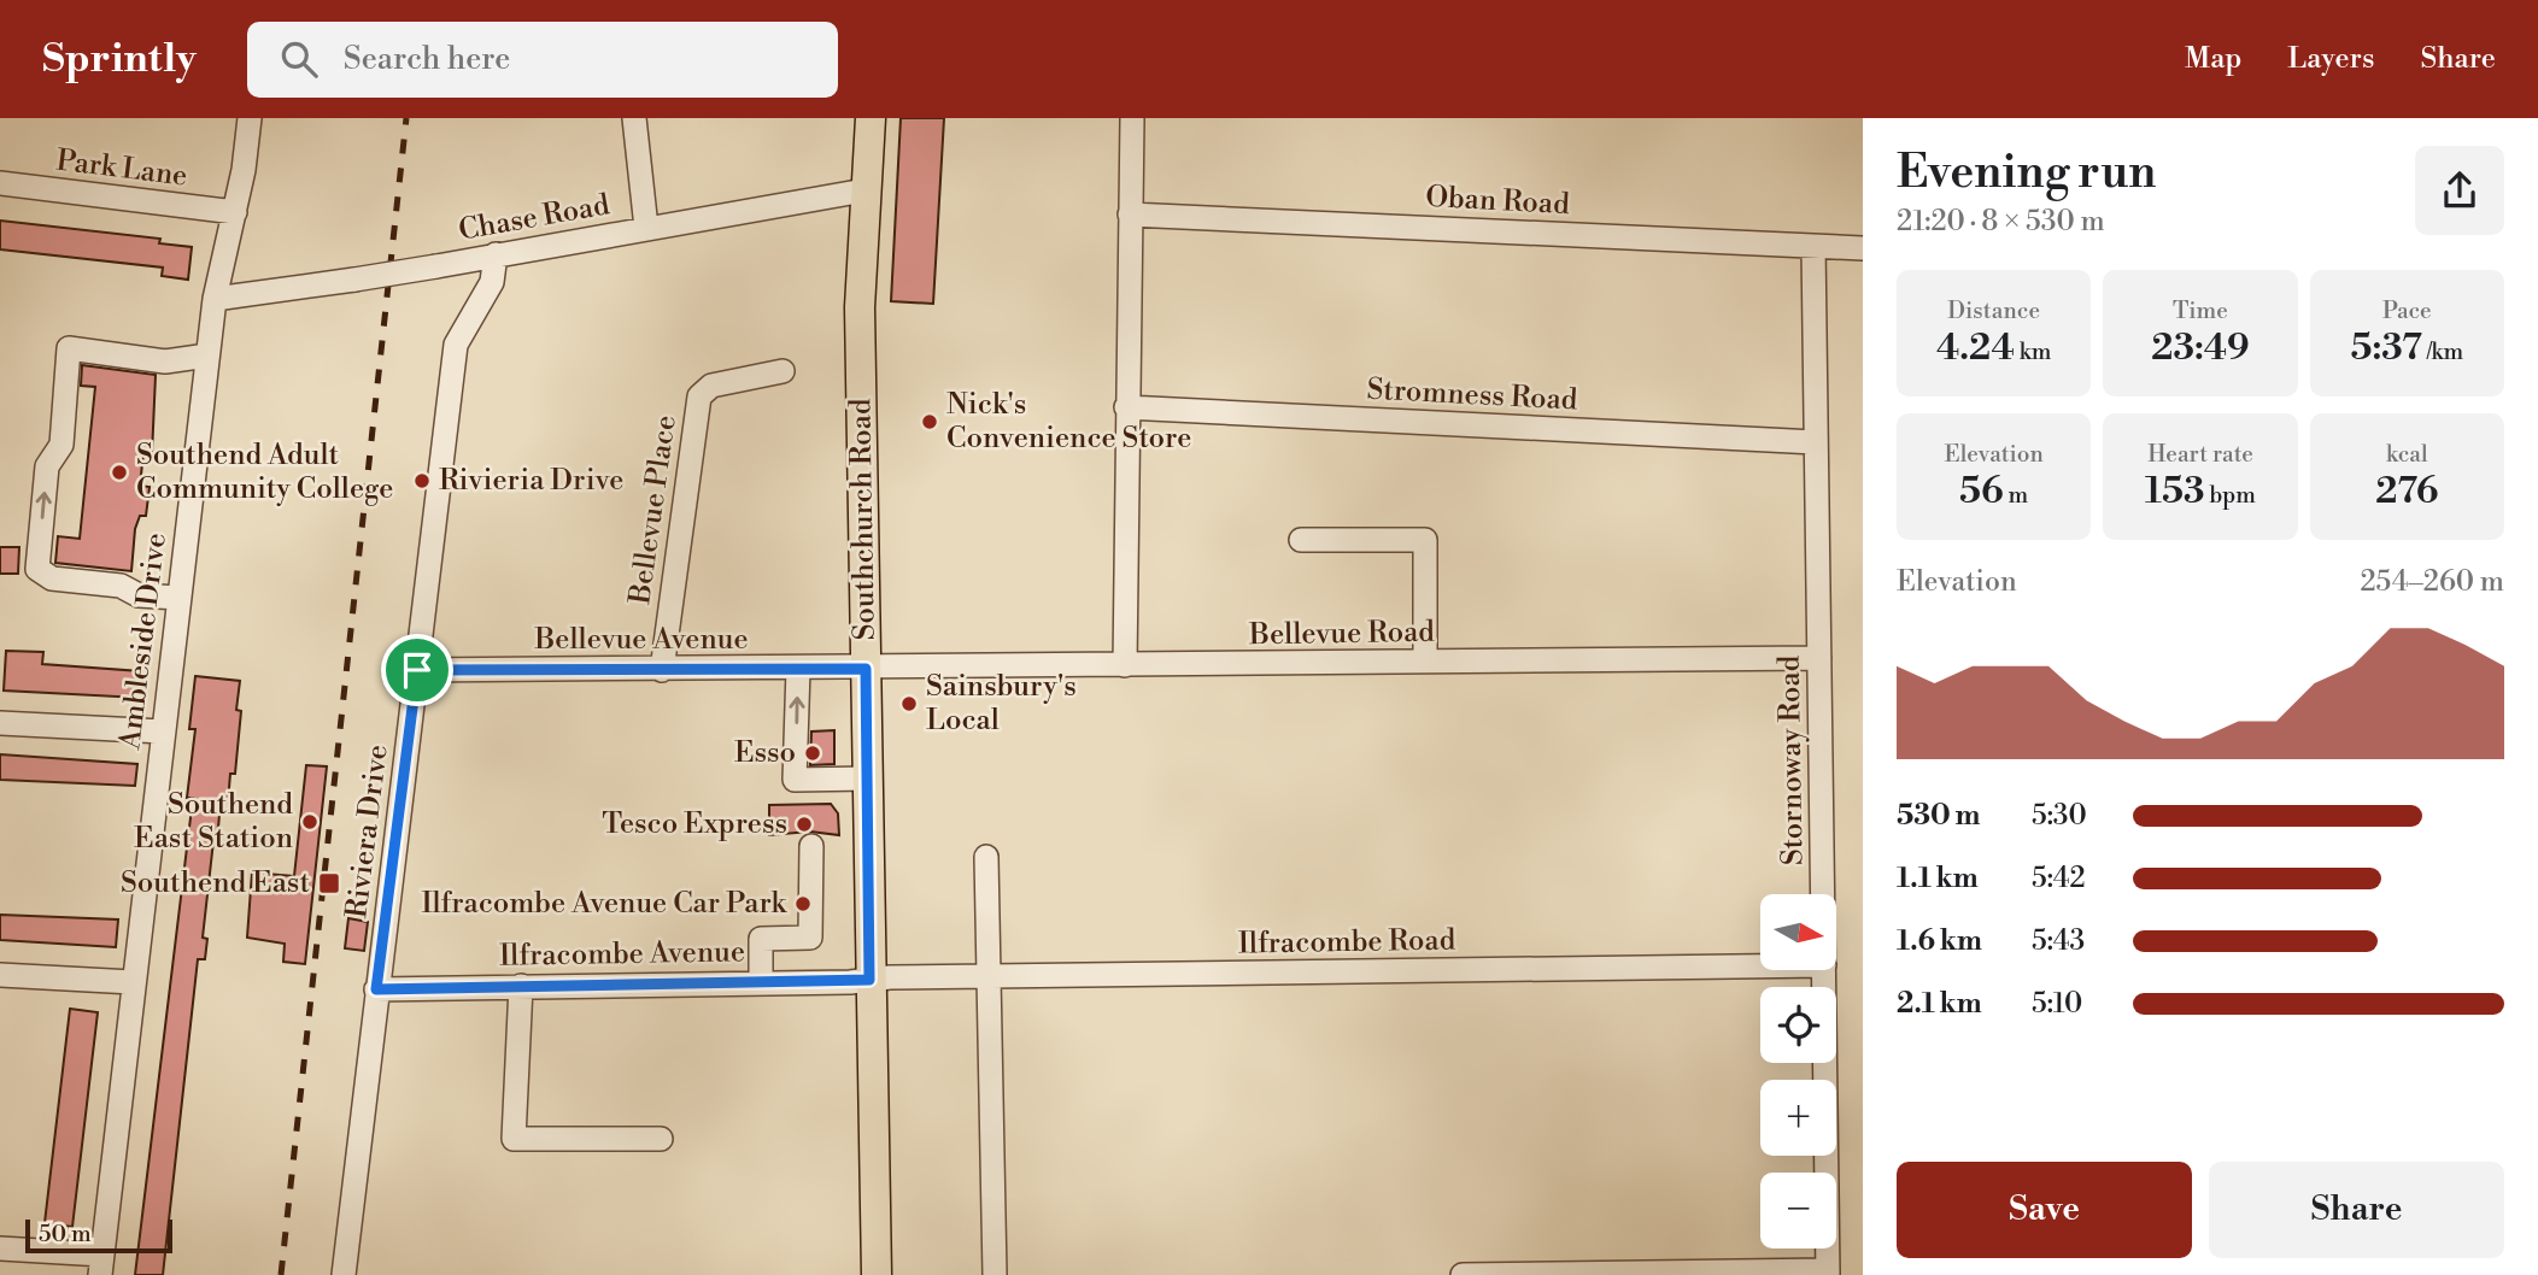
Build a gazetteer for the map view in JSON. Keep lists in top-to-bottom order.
{
  "streets": {
    "main road": ["Southchurch Road"],
    "street": [
      "Park Lane",
      "Oban Road",
      "Chase Road",
      "Stromness Road",
      "Bellevue Place",
      "Bellevue Road",
      "Bellevue Avenue",
      "Ambleside Drive",
      "Stornoway Road",
      "Riviera Drive",
      "Ilfracombe Road",
      "Ilfracombe Avenue"
    ]
  },
  "crossings": [
    ["Park Lane", "Ambleside Drive"],
    ["Oban Road", "Stornoway Road"],
    ["Chase Road", "Southchurch Road"],
    ["Chase Road", "Ambleside Drive"],
    ["Chase Road", "Riviera Drive"],
    ["Stromness Road", "Stornoway Road"],
    ["Bellevue Place", "Bellevue Avenue"],
    ["Southchurch Road", "Bellevue Road"],
    ["Southchurch Road", "Bellevue Avenue"],
    ["Southchurch Road", "Ilfracombe Road"],
    ["Southchurch Road", "Ilfracombe Avenue"],
    ["Bellevue Road", "Bellevue Avenue"],
    ["Bellevue Road", "Stornoway Road"],
    ["Bellevue Avenue", "Riviera Drive"],
    ["Riviera Drive", "Ilfracombe Avenue"],
    ["Ilfracombe Road", "Ilfracombe Avenue"]
  ],
  "places": {
    "other": [
      "Nick's Convenience Store",
      "Southend Adult Community College",
      "Rivieria Drive",
      "Sainsbury's Local",
      "Esso",
      "Southend East Station",
      "Tesco Express",
      "Ilfracombe Avenue Car Park"
    ],
    "transit": ["Southend East"]
  },
  "scale_bar": "50 m",
  "north": "right",
  "page": {
    "header": "Sprintly",
    "search": "Search here",
    "nav": ["Map", "Layers", "Share"],
    "heading": ["Evening run", "21:20 · 8 × 530 m"],
    "stats": [
      ["Distance", "4.24 km"],
      ["Time", "23:49"],
      ["Pace", "5:37 /km"],
      ["Elevation", "56 m"],
      ["Heart rate", "153 bpm"],
      ["kcal", "276"]
    ],
    "chart": ["Elevation", "254–260 m"],
    "list": [
      {
        "name": "530 m",
        "note": "5:30"
      },
      {
        "name": "1.1 km",
        "note": "5:42"
      },
      {
        "name": "1.6 km",
        "note": "5:43"
      },
      {
        "name": "2.1 km",
        "note": "5:10"
      }
    ],
    "map_buttons": ["+", "−"],
    "buttons": ["Save", "Share"],
    "scale": "50 m"
  }
}
